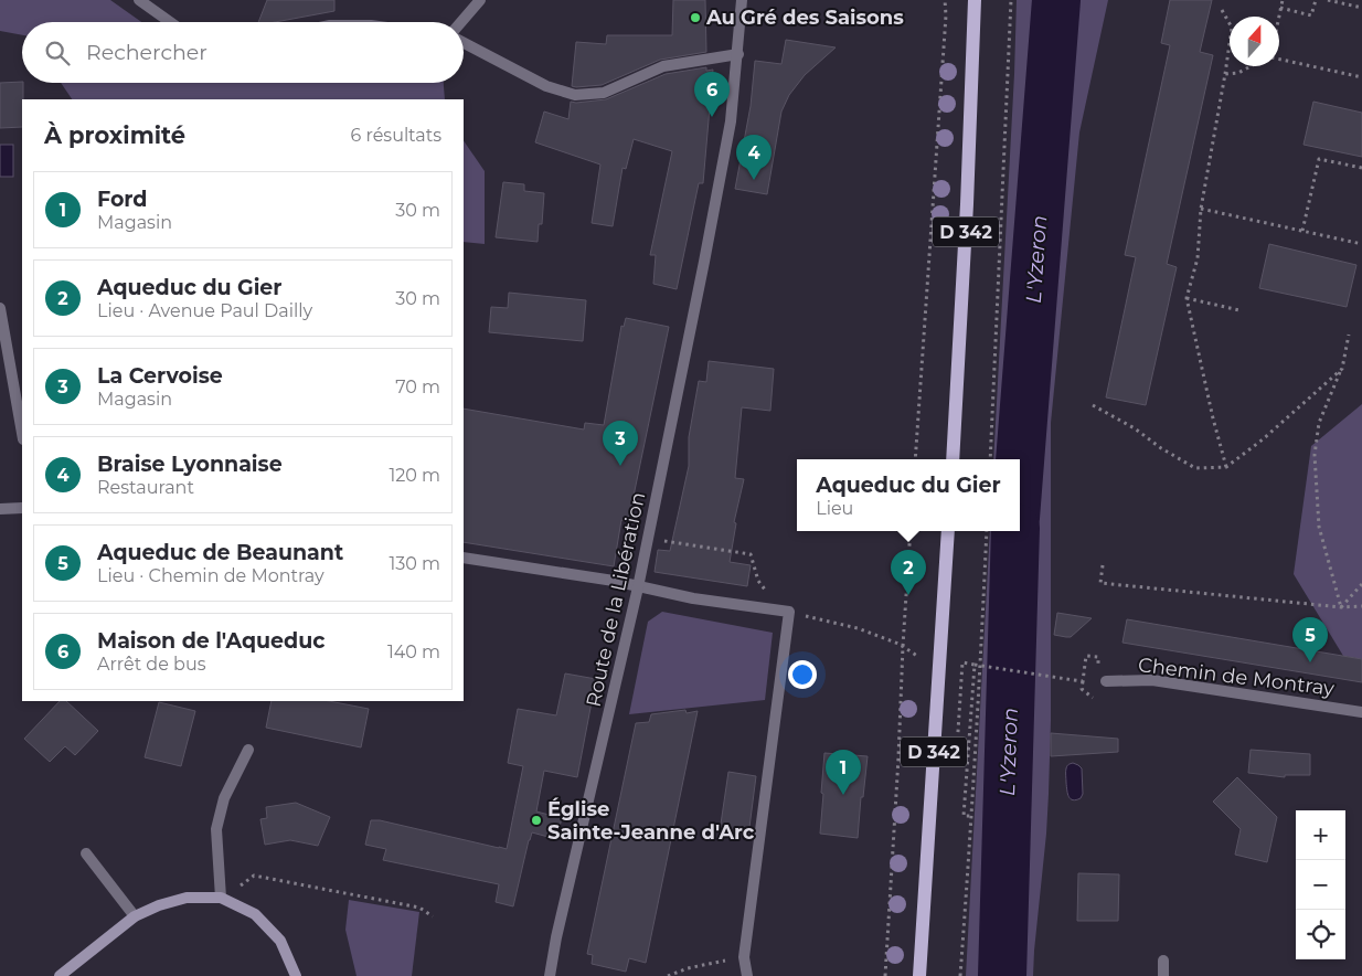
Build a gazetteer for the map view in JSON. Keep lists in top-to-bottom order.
{
  "streets": {
    "main road": ["D 342"],
    "street": ["Route de la Libération", "Chemin de Montray"]
  },
  "water": ["L'Yzeron"],
  "places": ["Au Gré des Saisons", "Église Sainte-Jeanne d'Arc"],
  "north": "top",
  "page": {
    "search": "Rechercher",
    "pins": [
      "6",
      "4",
      "3",
      "2",
      "5",
      "1"
    ],
    "heading": ["À proximité", "6 résultats"],
    "list": [
      {
        "mark": "1",
        "name": "Ford",
        "note": "Magasin",
        "value": "30 m"
      },
      {
        "mark": "2",
        "name": "Aqueduc du Gier",
        "note": "Lieu · Avenue Paul Dailly",
        "value": "30 m"
      },
      {
        "mark": "3",
        "name": "La Cervoise",
        "note": "Magasin",
        "value": "70 m"
      },
      {
        "mark": "4",
        "name": "Braise Lyonnaise",
        "note": "Restaurant",
        "value": "120 m"
      },
      {
        "mark": "5",
        "name": "Aqueduc de Beaunant",
        "note": "Lieu · Chemin de Montray",
        "value": "130 m"
      },
      {
        "mark": "6",
        "name": "Maison de l'Aqueduc",
        "note": "Arrêt de bus",
        "value": "140 m"
      }
    ],
    "popup": ["Aqueduc du Gier", "Lieu"],
    "map_buttons": ["+", "−"]
  }
}
